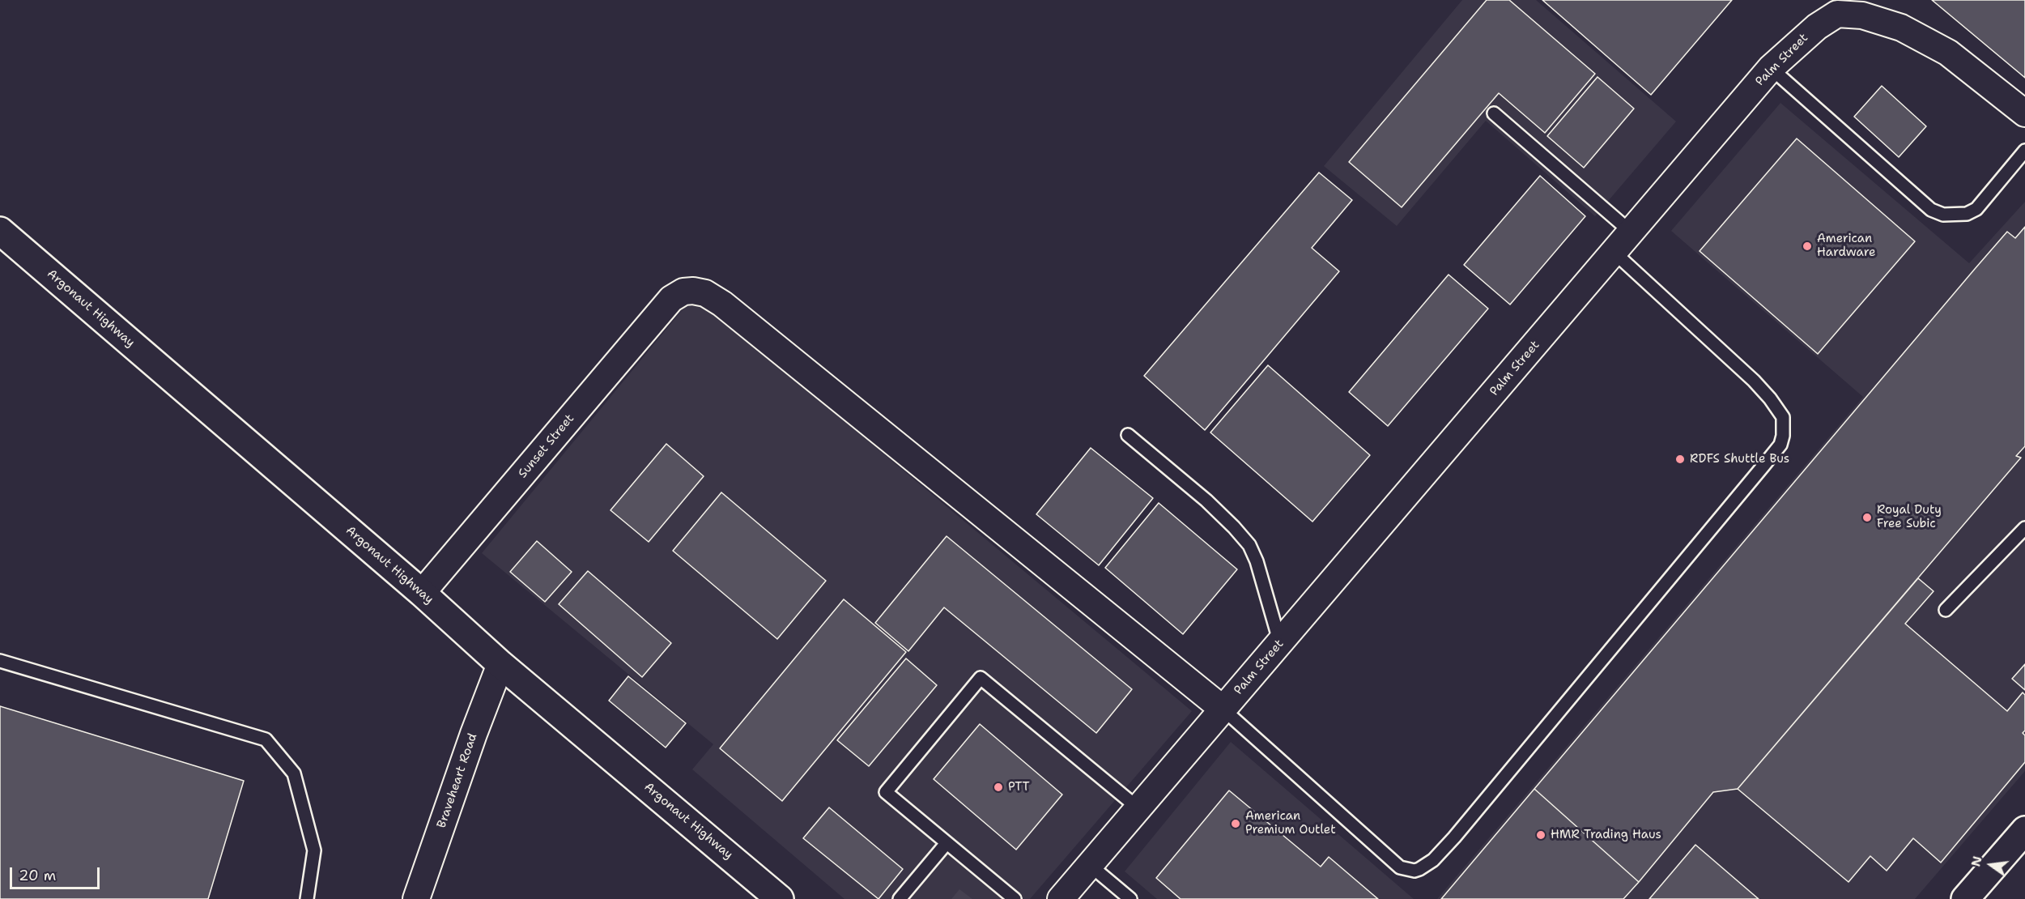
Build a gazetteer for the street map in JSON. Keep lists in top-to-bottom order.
{
  "streets": {
    "street": [
      "Palm Street",
      "Argonaut Highway",
      "Sunset Street",
      "Braveheart Road"
    ]
  },
  "crossings": [
    ["Palm Street", "Sunset Street"],
    ["Argonaut Highway", "Sunset Street"],
    ["Argonaut Highway", "Braveheart Road"]
  ],
  "places": [
    "American Hardware",
    "RDFS Shuttle Bus",
    "Royal Duty Free Subic",
    "PTT",
    "American Premium Outlet",
    "HMR Trading Haus"
  ],
  "scale_bar": "20 m",
  "north": "left"
}
